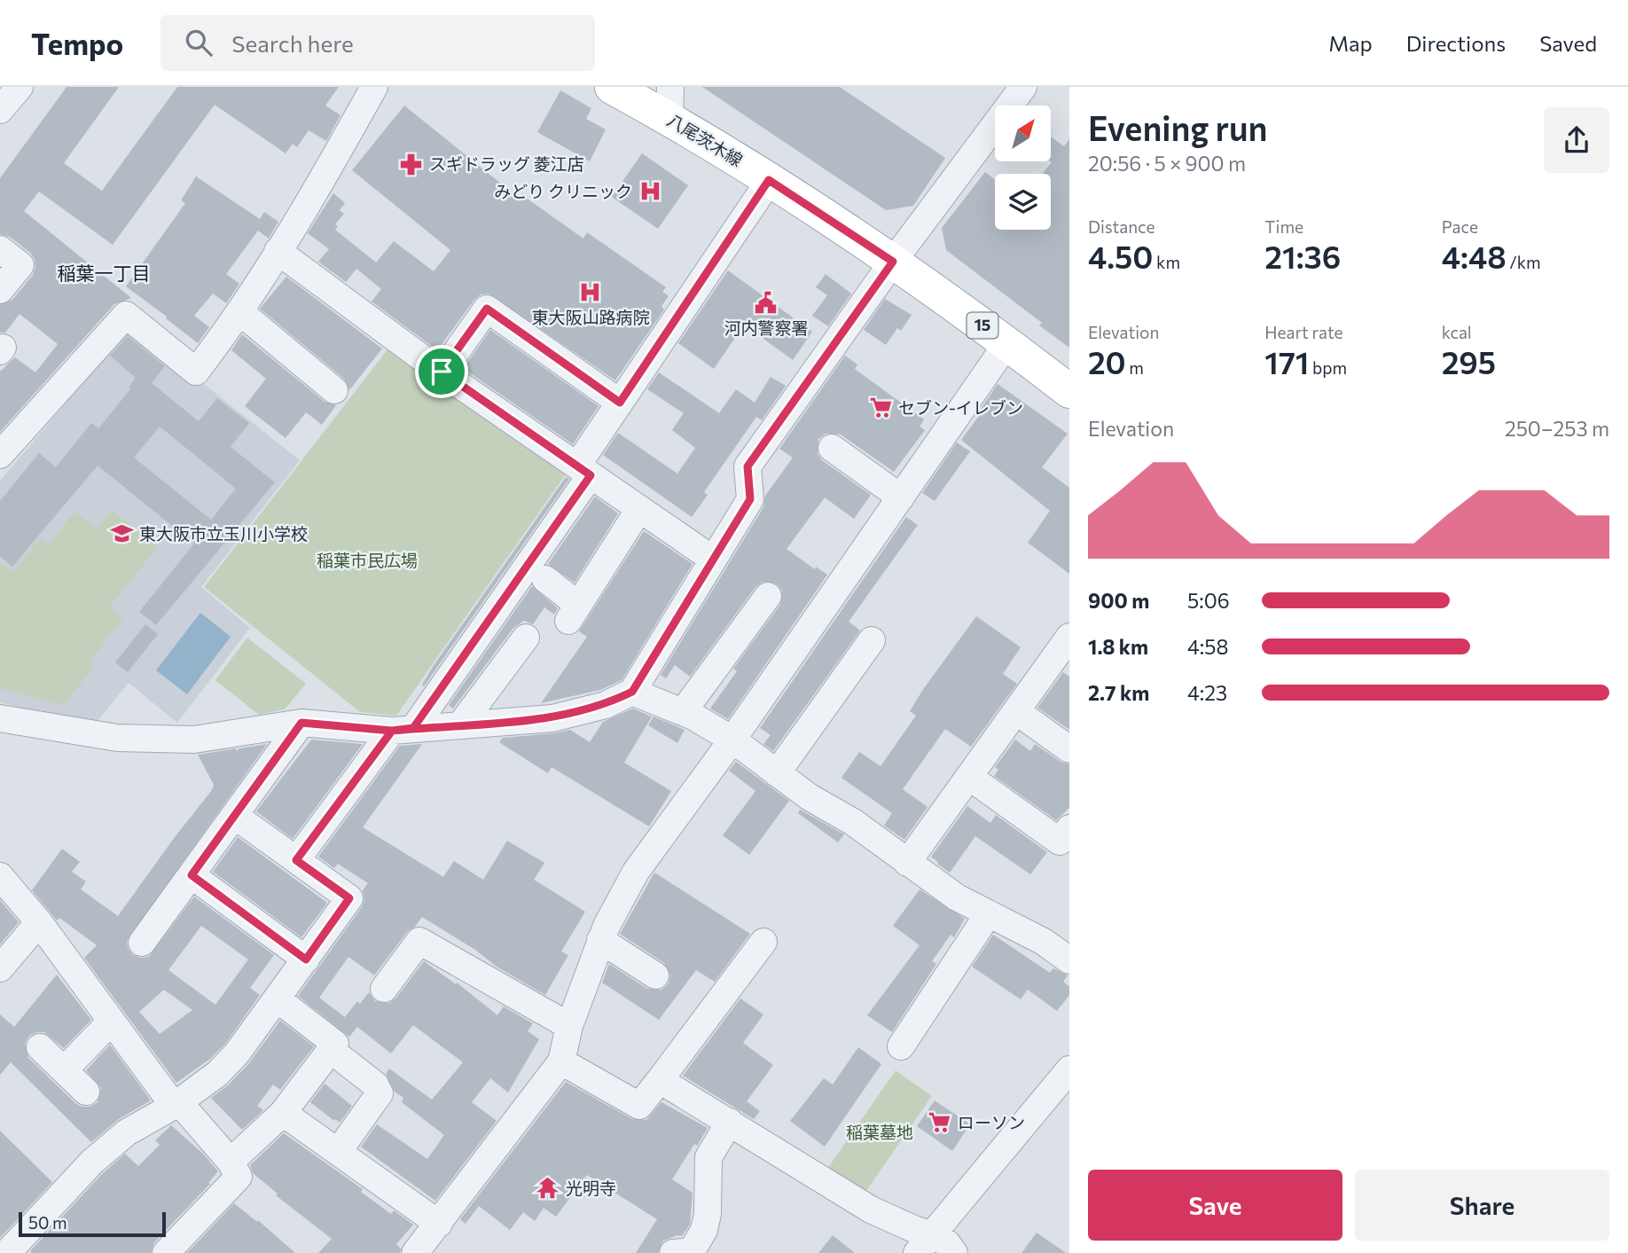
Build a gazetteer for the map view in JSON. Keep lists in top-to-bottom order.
{
  "streets": {
    "main road": ["八尾茨木線", "15"]
  },
  "districts": ["稲葉一丁目"],
  "parks": ["稲葉市民広場", "稲葉墓地"],
  "places": {
    "pharmacy": ["スギドラッグ 菱江店"],
    "hospital": ["みどり クリニック", "東大阪山路病院"],
    "public building": ["河内警察署"],
    "supermarket": ["セブン-イレブン", "ローソン"],
    "school or university": ["東大阪市立玉川小学校"],
    "temple": ["光明寺"]
  },
  "scale_bar": "50 m",
  "north": "top right",
  "page": {
    "header": "Tempo",
    "search": "Search here",
    "nav": ["Map", "Directions", "Saved"],
    "heading": ["Evening run", "20:56 · 5 × 900 m"],
    "stats": [
      ["Distance", "4.50 km"],
      ["Time", "21:36"],
      ["Pace", "4:48 /km"],
      ["Elevation", "20 m"],
      ["Heart rate", "171 bpm"],
      ["kcal", "295"]
    ],
    "chart": ["Elevation", "250–253 m"],
    "list": [
      {
        "name": "900 m",
        "note": "5:06"
      },
      {
        "name": "1.8 km",
        "note": "4:58"
      },
      {
        "name": "2.7 km",
        "note": "4:23"
      }
    ],
    "buttons": ["Save", "Share"],
    "scale": "50 m"
  }
}
